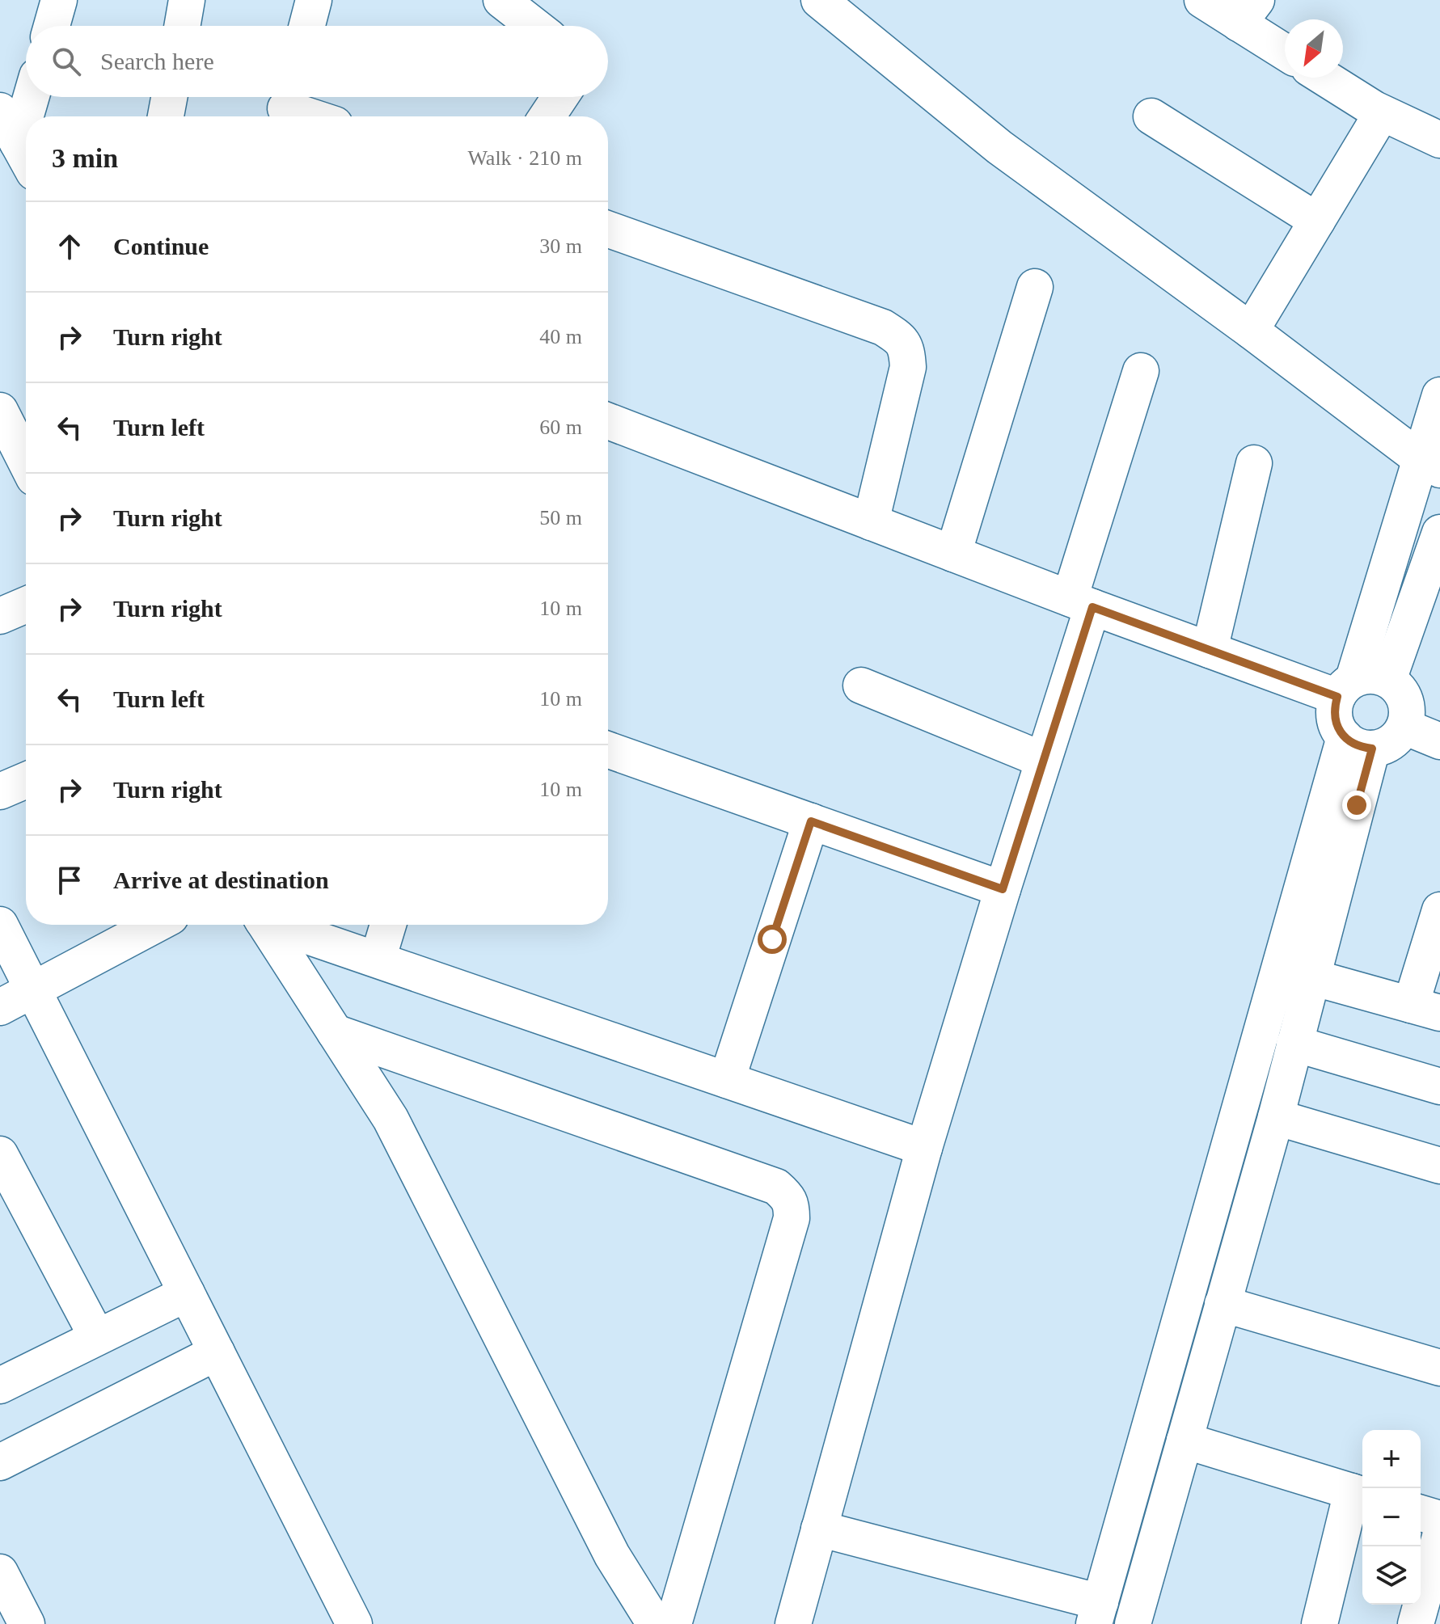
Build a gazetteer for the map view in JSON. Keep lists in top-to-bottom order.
{
  "north": "bottom left",
  "page": {
    "search": "Search here",
    "heading": ["3 min", "Walk · 210 m"],
    "list": [
      ["Continue", "30 m"],
      ["Turn right", "40 m"],
      ["Turn left", "60 m"],
      ["Turn right", "50 m"],
      ["Turn right", "10 m"],
      ["Turn left", "10 m"],
      ["Turn right", "10 m"],
      "Arrive at destination"
    ],
    "map_buttons": ["+", "−"]
  }
}
